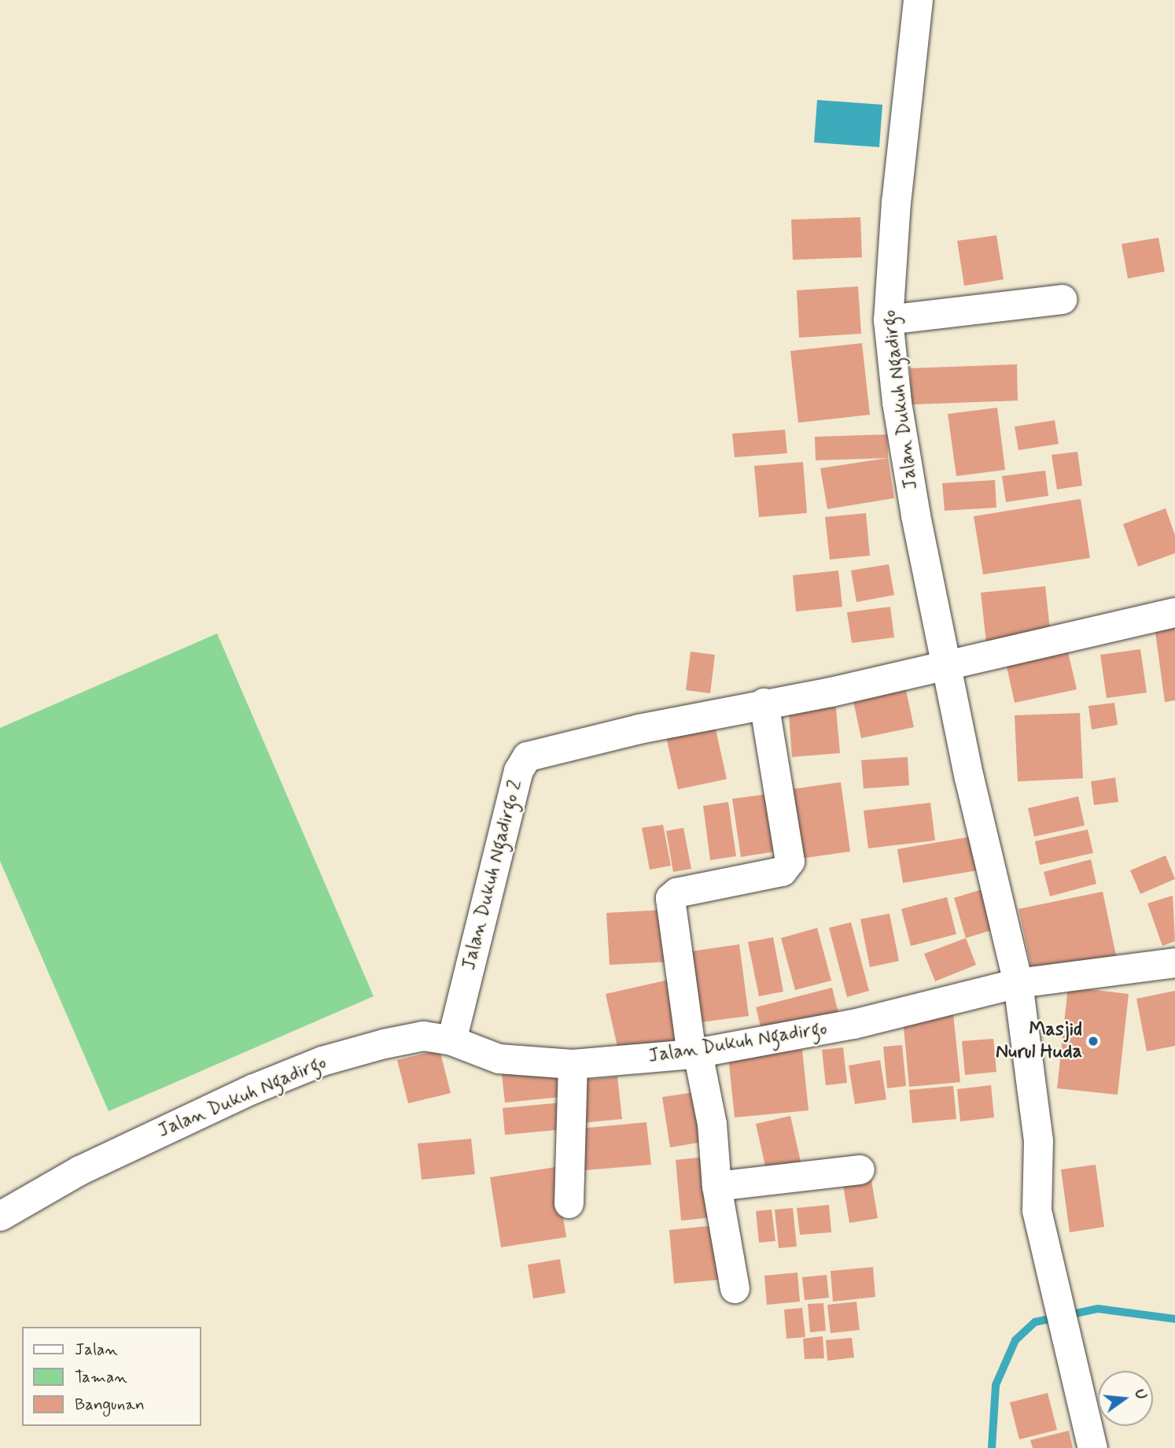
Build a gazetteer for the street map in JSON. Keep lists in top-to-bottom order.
{
  "streets": {
    "street": ["Jalan Dukuh Ngadirgo", "Jalan Dukuh Ngadirgo 2"]
  },
  "crossings": [
    ["Jalan Dukuh Ngadirgo", "Jalan Dukuh Ngadirgo 2"]
  ],
  "places": ["Masjid Nurul Huda"],
  "legend": ["Jalan", "Taman", "Bangunan"],
  "north": "right"
}
